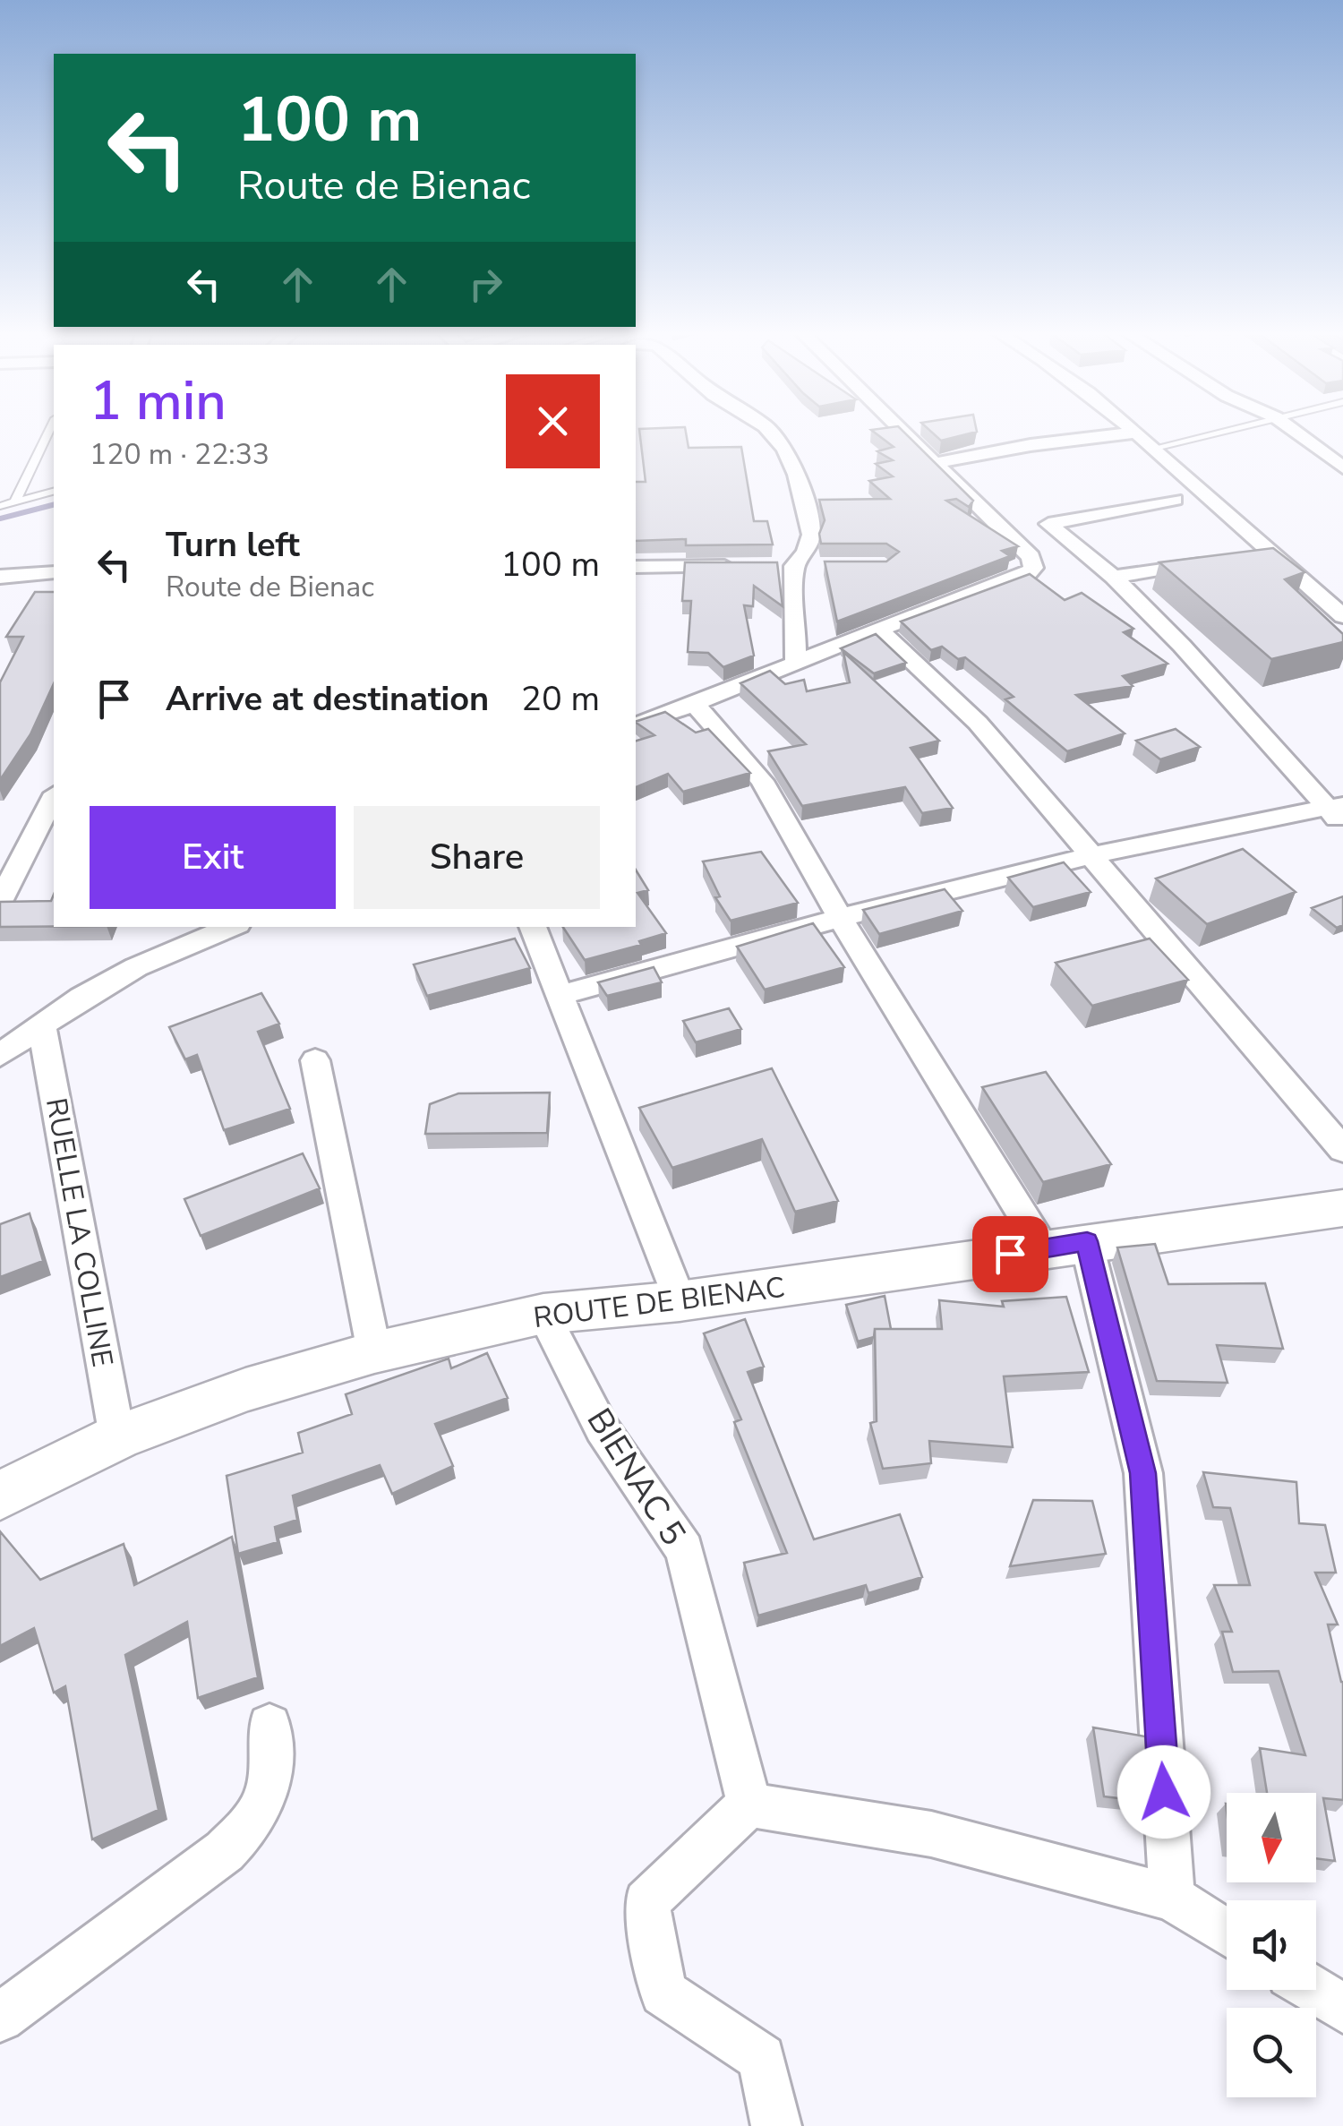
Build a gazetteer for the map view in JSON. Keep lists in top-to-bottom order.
{
  "streets": {
    "main road": ["ROUTE DE BIENAC"],
    "street": ["RUELLE LA COLLINE", "BIENAC 5"]
  },
  "crossings": [
    ["RUELLE LA COLLINE", "ROUTE DE BIENAC"],
    ["ROUTE DE BIENAC", "BIENAC 5"]
  ],
  "north": "bottom",
  "page": {
    "turn": ["100 m", "Route de Bienac"],
    "heading": ["1 min", "120 m · 22:33"],
    "list": [
      {
        "name": "Turn left",
        "note": "Route de Bienac",
        "value": "100 m"
      },
      {
        "name": "Arrive at destination",
        "value": "20 m"
      }
    ],
    "buttons": ["Exit", "Share"]
  }
}
